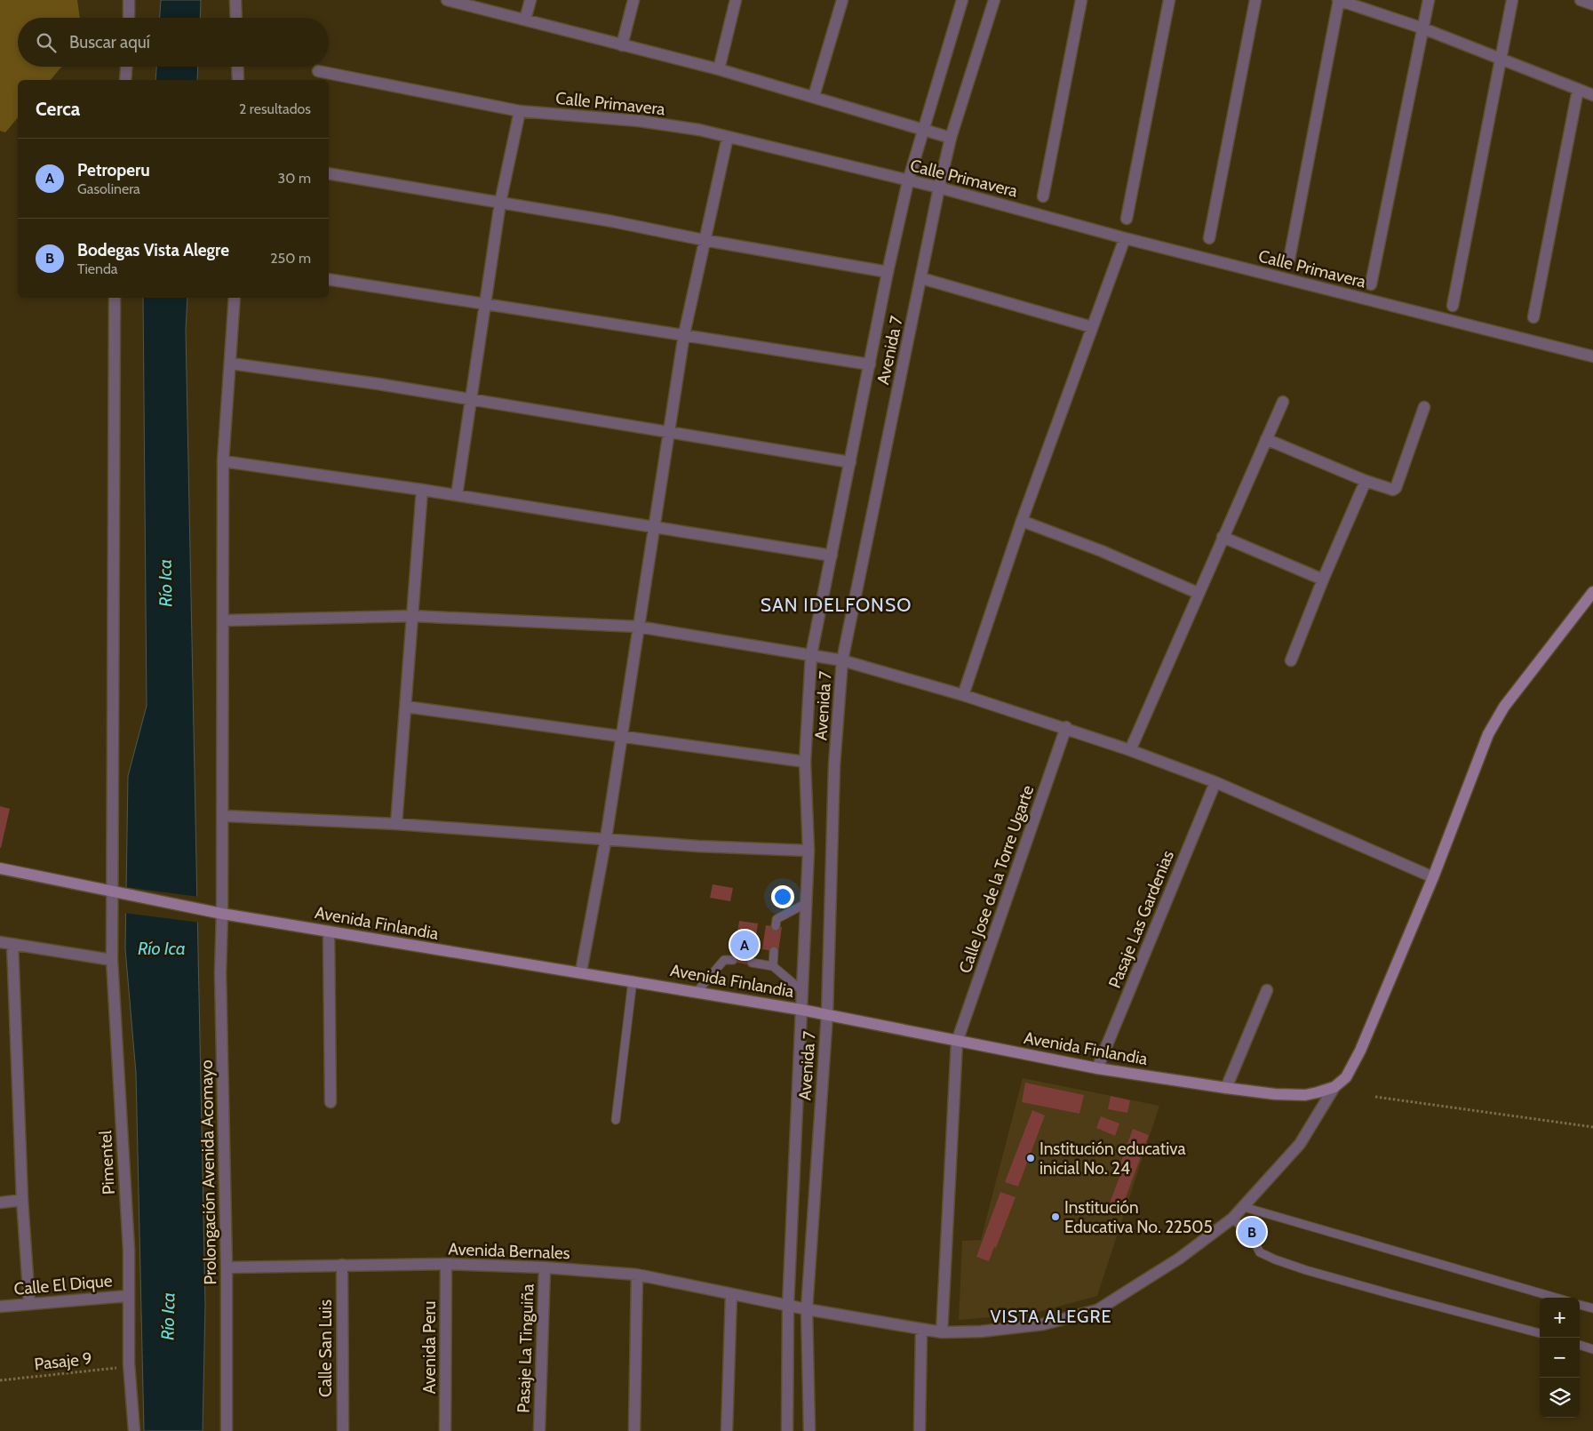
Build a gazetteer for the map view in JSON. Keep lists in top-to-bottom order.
{
  "streets": {
    "main road": ["Avenida Finlandia"],
    "street": [
      "Calle Primavera",
      "Avenida 7",
      "Calle Jose de la Torre Ugarte",
      "Pasaje Las Gardenias",
      "Pimentel",
      "Prolongación Avenida Acomayo",
      "Avenida Bernales",
      "Calle El Dique",
      "Avenida Peru",
      "Calle San Luis",
      "Pasaje La Tinguiña"
    ],
    "path": ["Pasaje 9"]
  },
  "crossings": [
    ["Calle Primavera", "Avenida 7"],
    ["Avenida 7", "Avenida Finlandia"],
    ["Avenida 7", "Avenida Bernales"],
    ["Calle Jose de la Torre Ugarte", "Avenida Finlandia"],
    ["Calle Jose de la Torre Ugarte", "Avenida Bernales"],
    ["Pasaje Las Gardenias", "Avenida Finlandia"],
    ["Avenida Finlandia", "Pimentel"],
    ["Avenida Finlandia", "Prolongación Avenida Acomayo"],
    ["Avenida Finlandia", "Avenida Bernales"],
    ["Pimentel", "Calle El Dique"],
    ["Pimentel", "Pasaje 9"],
    ["Prolongación Avenida Acomayo", "Avenida Bernales"],
    ["Avenida Bernales", "Avenida Peru"],
    ["Avenida Bernales", "Calle San Luis"],
    ["Avenida Bernales", "Pasaje La Tinguiña"]
  ],
  "districts": ["SAN IDELFONSO", "VISTA ALEGRE"],
  "water": ["Río Ica"],
  "places": ["Institución educativa inicial No. 24", "Institución Educativa No. 22505"],
  "page": {
    "search": "Buscar aquí",
    "heading": ["Cerca", "2 resultados"],
    "list": [
      {
        "mark": "A",
        "name": "Petroperu",
        "note": "Gasolinera",
        "value": "30 m"
      },
      {
        "mark": "B",
        "name": "Bodegas Vista Alegre",
        "note": "Tienda",
        "value": "250 m"
      }
    ],
    "pins": ["A", "B"],
    "map_buttons": ["+", "−"]
  }
}
